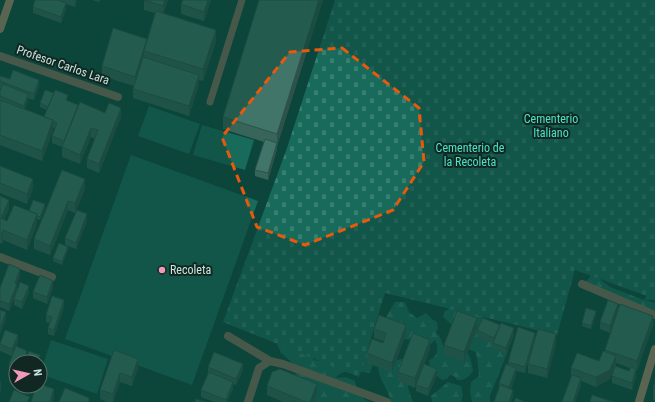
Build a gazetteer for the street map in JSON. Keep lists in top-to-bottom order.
{
  "streets": {
    "street": ["Profesor Carlos Lara"]
  },
  "parks": ["Cementerio Italiano", "Cementerio de la Recoleta"],
  "places": ["Recoleta"],
  "north": "right"
}
